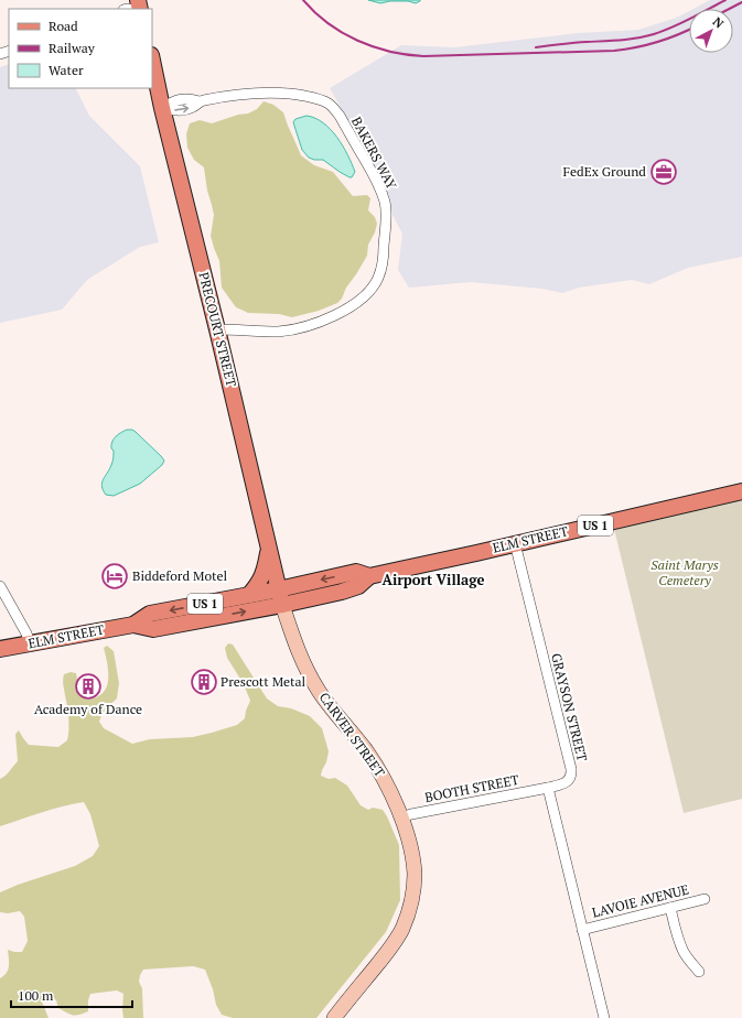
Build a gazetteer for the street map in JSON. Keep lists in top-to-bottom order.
{
  "streets": {
    "main road": ["PRECOURT STREET", "US 1", "ELM STREET"],
    "street": [
      "BAKERS WAY",
      "GRAYSON STREET",
      "CARVER STREET",
      "BOOTH STREET",
      "LAVOIE AVENUE"
    ]
  },
  "crossings": [
    ["BAKERS WAY", "PRECOURT STREET"],
    ["PRECOURT STREET", "ELM STREET"],
    ["PRECOURT STREET", "CARVER STREET"],
    ["ELM STREET", "GRAYSON STREET"],
    ["ELM STREET", "CARVER STREET"],
    ["GRAYSON STREET", "BOOTH STREET"],
    ["CARVER STREET", "BOOTH STREET"]
  ],
  "districts": ["Airport Village"],
  "parks": ["Saint Marys Cemetery"],
  "places": {
    "office": ["FedEx Ground"],
    "hotel": ["Biddeford Motel"],
    "building": ["Prescott Metal", "Academy of Dance"]
  },
  "legend": ["Road", "Railway", "Water"],
  "scale_bar": "100 m",
  "north": "top right"
}
